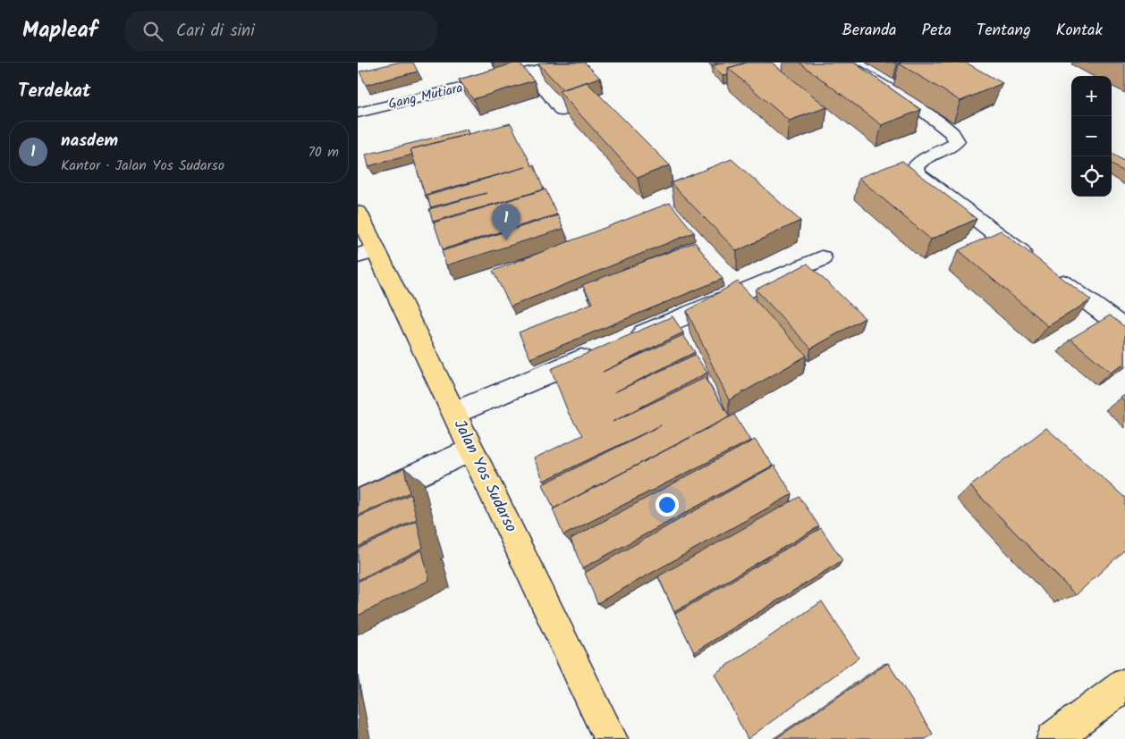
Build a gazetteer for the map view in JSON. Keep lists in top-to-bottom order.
{
  "streets": {
    "main road": ["Jalan Yos Sudarso"],
    "street": ["Gang Mutiara"]
  },
  "page": {
    "header": "Mapleaf",
    "search": "Cari di sini",
    "nav": [
      "Beranda",
      "Peta",
      "Tentang",
      "Kontak"
    ],
    "heading": "Terdekat",
    "map_buttons": ["+", "−"],
    "list": [
      {
        "mark": "1",
        "name": "nasdem",
        "note": "Kantor · Jalan Yos Sudarso",
        "value": "70 m"
      }
    ],
    "pins": "1"
  }
}
